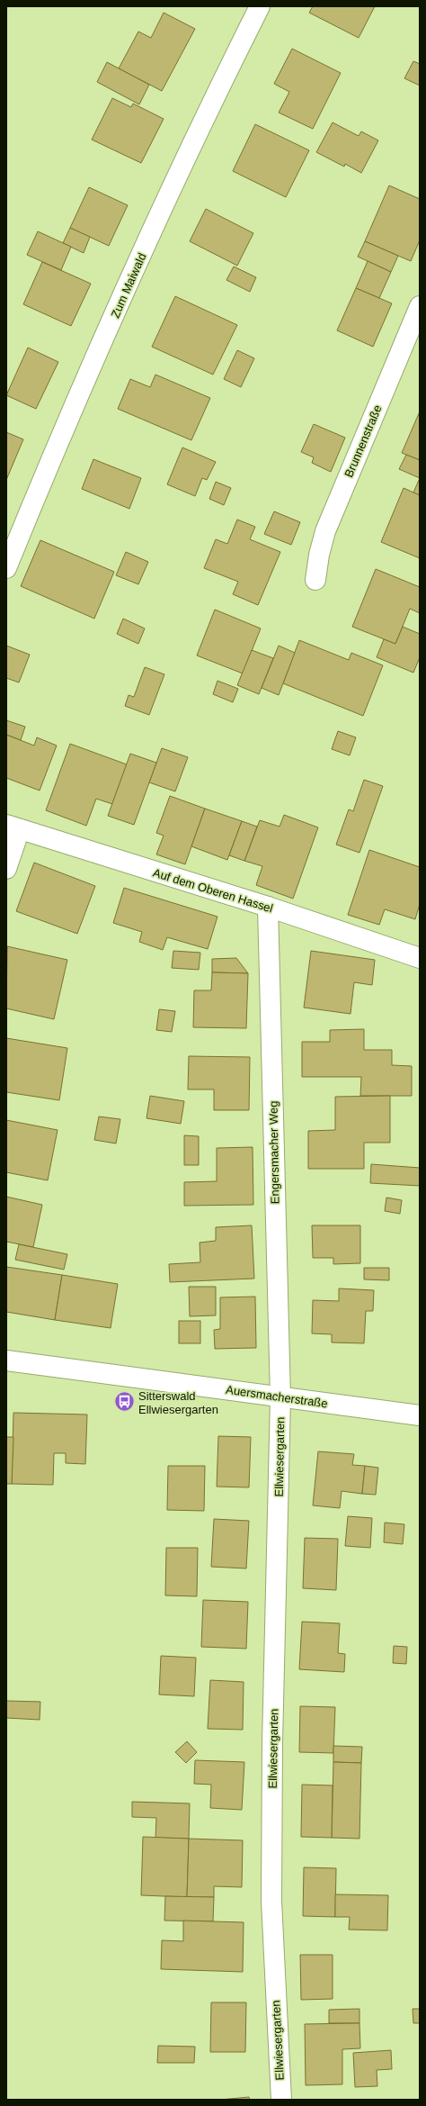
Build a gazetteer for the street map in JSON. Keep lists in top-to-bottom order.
{
  "streets": {
    "street": [
      "Zum Maiwald",
      "Brunnenstraße",
      "Auf dem Oberen Hassel",
      "Engersmacher Weg",
      "Auersmacherstraße",
      "Ellwiesergarten"
    ]
  },
  "crossings": [
    ["Auf dem Oberen Hassel", "Engersmacher Weg"],
    ["Engersmacher Weg", "Auersmacherstraße"],
    ["Engersmacher Weg", "Ellwiesergarten"],
    ["Auersmacherstraße", "Ellwiesergarten"]
  ],
  "places": {
    "bus stop": ["Sitterswald Ellwiesergarten"]
  }
}
